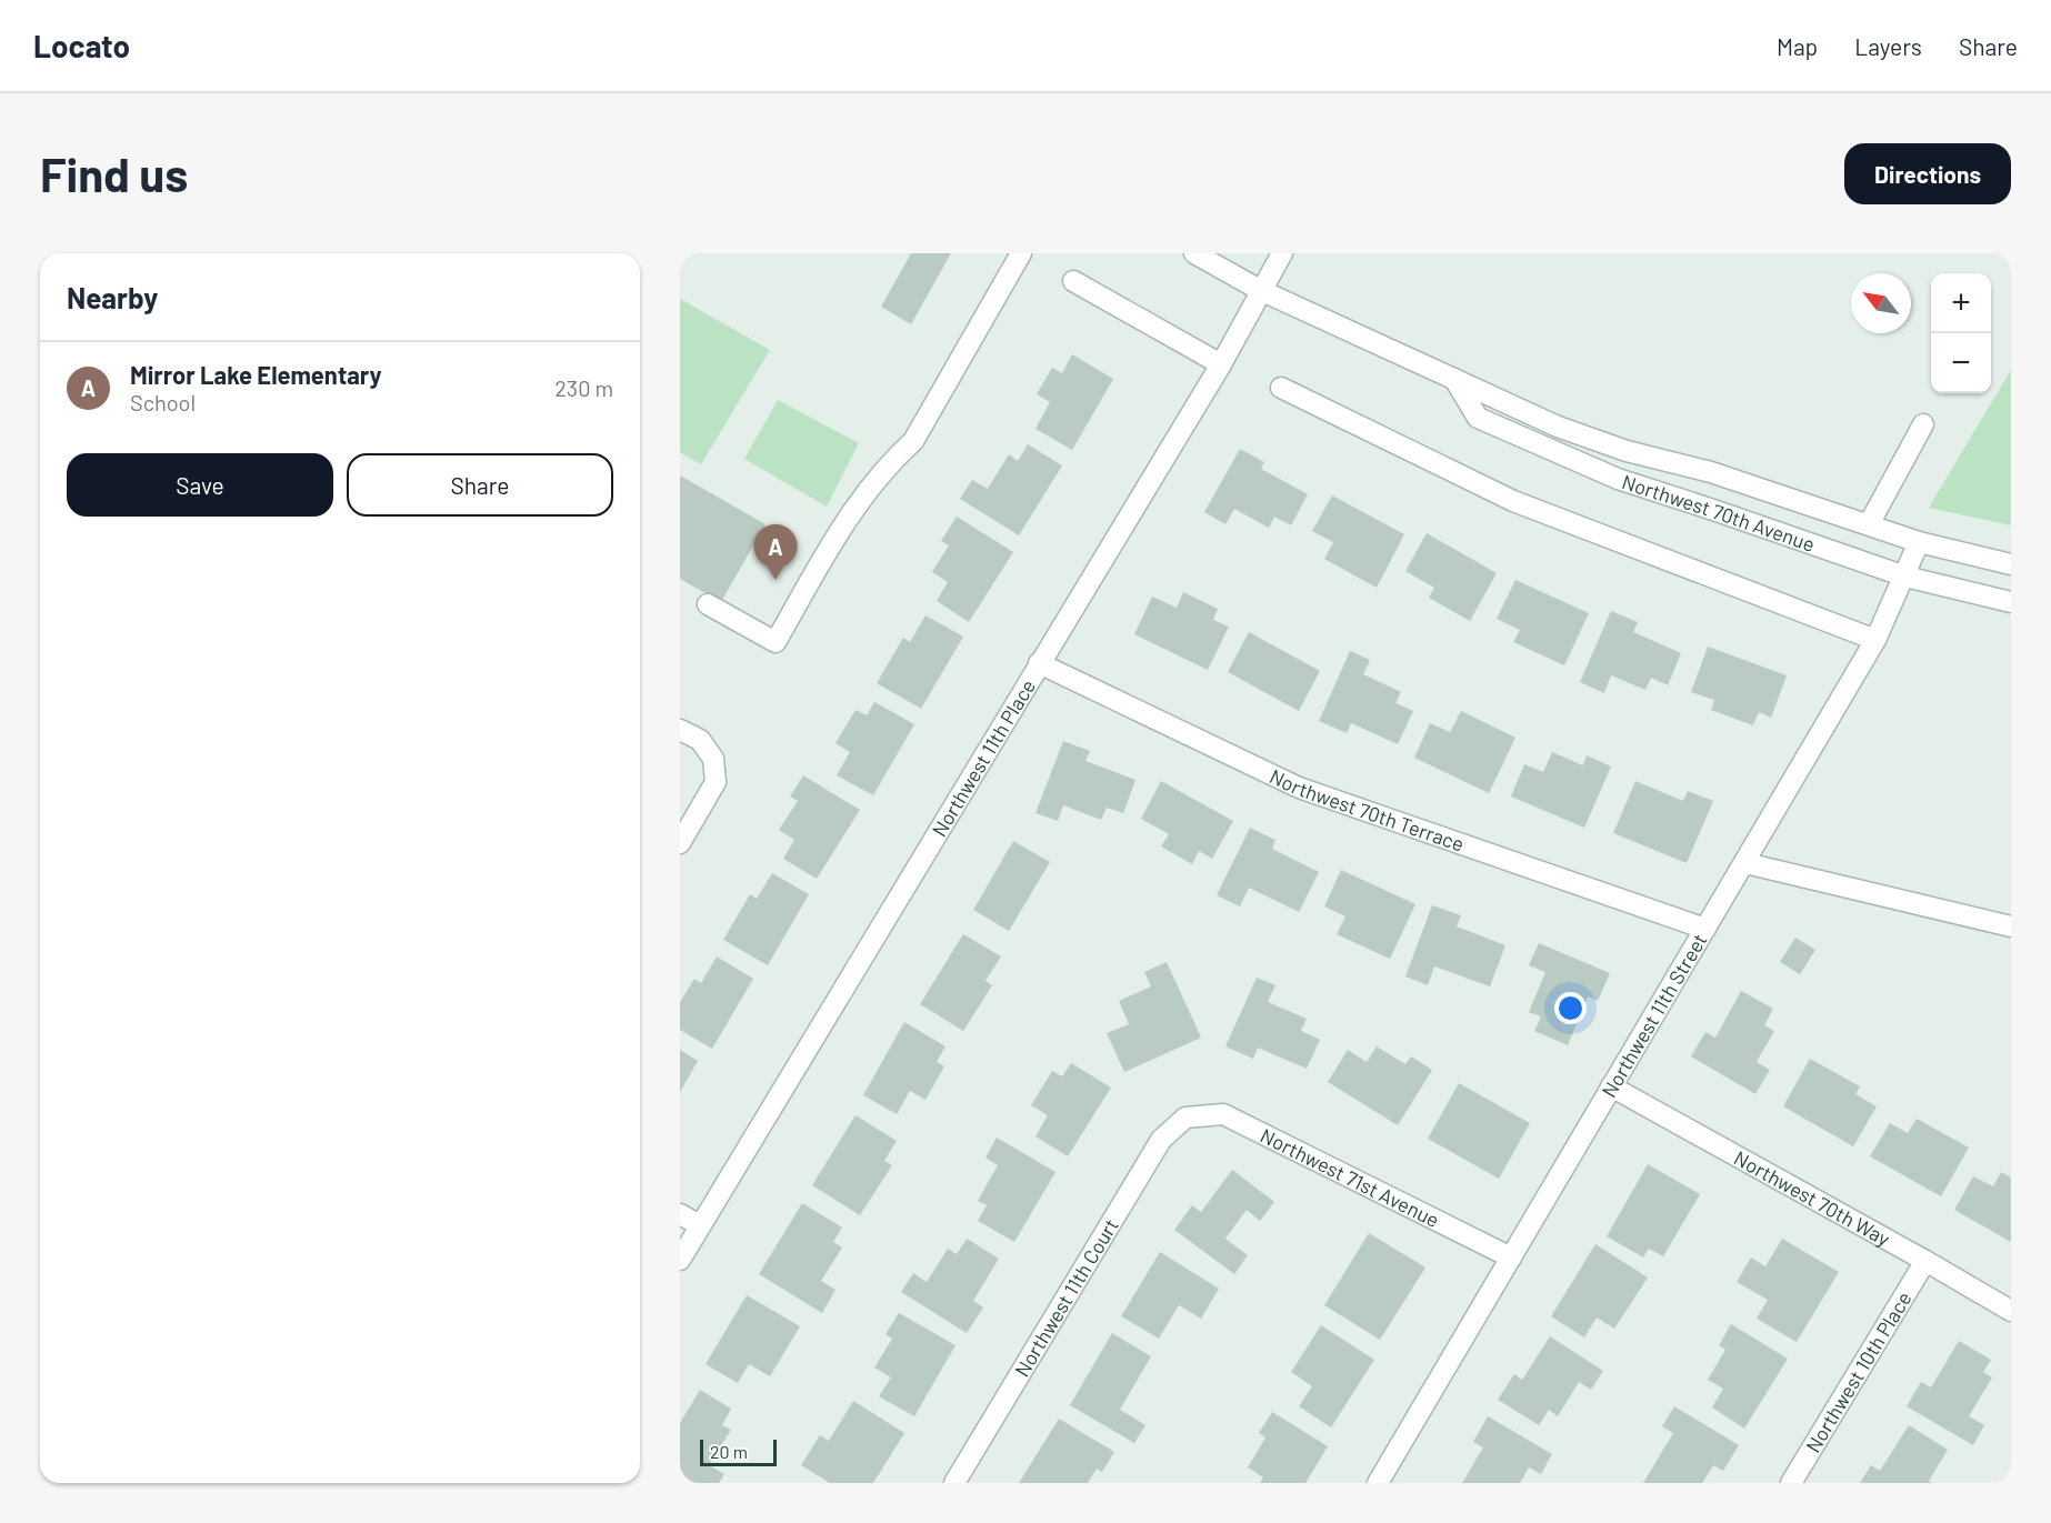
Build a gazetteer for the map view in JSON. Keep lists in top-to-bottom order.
{
  "streets": {
    "street": [
      "Northwest 70th Avenue",
      "Northwest 11th Place",
      "Northwest 70th Terrace",
      "Northwest 11th Street",
      "Northwest 71st Avenue",
      "Northwest 70th Way",
      "Northwest 11th Court",
      "Northwest 10th Place"
    ]
  },
  "crossings": [
    ["Northwest 70th Avenue", "Northwest 11th Place"],
    ["Northwest 70th Avenue", "Northwest 11th Street"],
    ["Northwest 11th Place", "Northwest 70th Terrace"],
    ["Northwest 70th Terrace", "Northwest 11th Street"],
    ["Northwest 11th Street", "Northwest 71st Avenue"],
    ["Northwest 11th Street", "Northwest 70th Way"],
    ["Northwest 71st Avenue", "Northwest 11th Court"],
    ["Northwest 70th Way", "Northwest 10th Place"]
  ],
  "scale_bar": "20 m",
  "north": "top left",
  "page": {
    "header": "Locato",
    "nav": ["Map", "Layers", "Share"],
    "buttons": [
      "Directions",
      ["Save", "Share"]
    ],
    "title": "Find us",
    "heading": "Nearby",
    "map_buttons": ["+", "−"],
    "list": [
      {
        "mark": "A",
        "name": "Mirror Lake Elementary",
        "note": "School",
        "value": "230 m"
      }
    ],
    "pins": "A",
    "scale": "20 m"
  }
}
